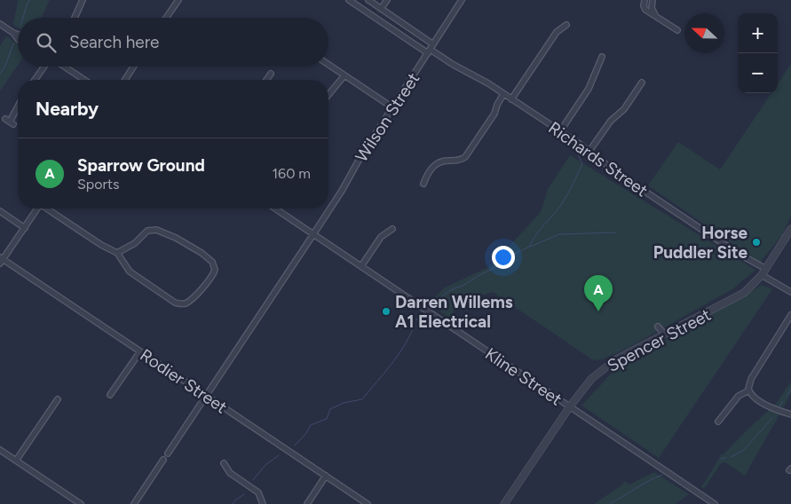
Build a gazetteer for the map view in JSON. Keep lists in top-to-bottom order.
{
  "streets": {
    "street": [
      "Wilson Street",
      "Richards Street",
      "Spencer Street",
      "Kline Street",
      "Rodier Street"
    ]
  },
  "crossings": [
    ["Wilson Street", "Richards Street"],
    ["Wilson Street", "Kline Street"],
    ["Wilson Street", "Rodier Street"],
    ["Richards Street", "Spencer Street"],
    ["Spencer Street", "Kline Street"]
  ],
  "places": ["Horse Puddler Site", "Darren Willems A1 Electrical"],
  "north": "left",
  "page": {
    "map_buttons": ["+", "−"],
    "search": "Search here",
    "heading": "Nearby",
    "list": [
      {
        "mark": "A",
        "name": "Sparrow Ground",
        "note": "Sports",
        "value": "160 m"
      }
    ],
    "pins": "A"
  }
}
